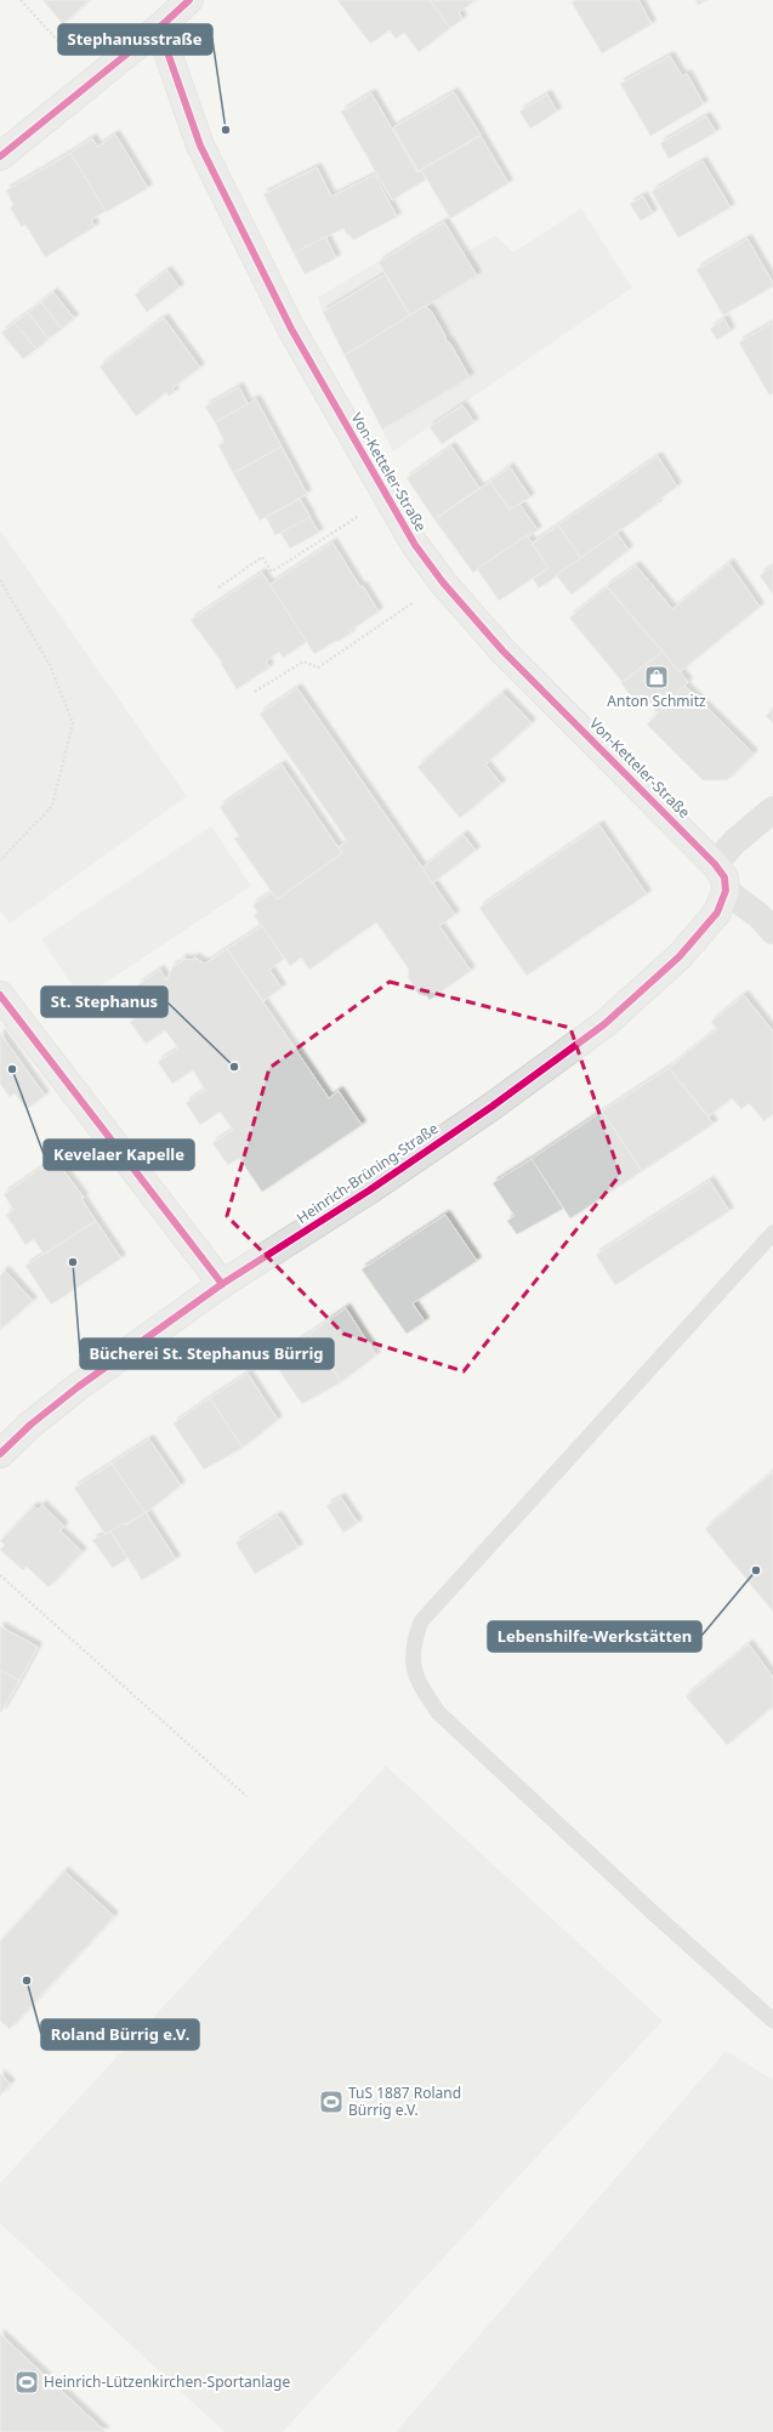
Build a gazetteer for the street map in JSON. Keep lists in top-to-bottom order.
{
  "streets": {
    "street": ["Von-Ketteler-Straße", "Heinrich-Brüning-Straße"]
  },
  "crossings": [
    ["Von-Ketteler-Straße", "Heinrich-Brüning-Straße"]
  ],
  "places": {
    "other": [
      "Stephanusstraße",
      "St. Stephanus",
      "Kevelaer Kapelle",
      "Bücherei St. Stephanus Bürrig",
      "Lebenshilfe-Werkstätten",
      "Roland Bürrig e.V."
    ],
    "shop": ["Anton Schmitz"],
    "sports": ["TuS 1887 Roland Bürrig e.V.", "Heinrich-Lützenkirchen-Sportanlage"]
  }
}
